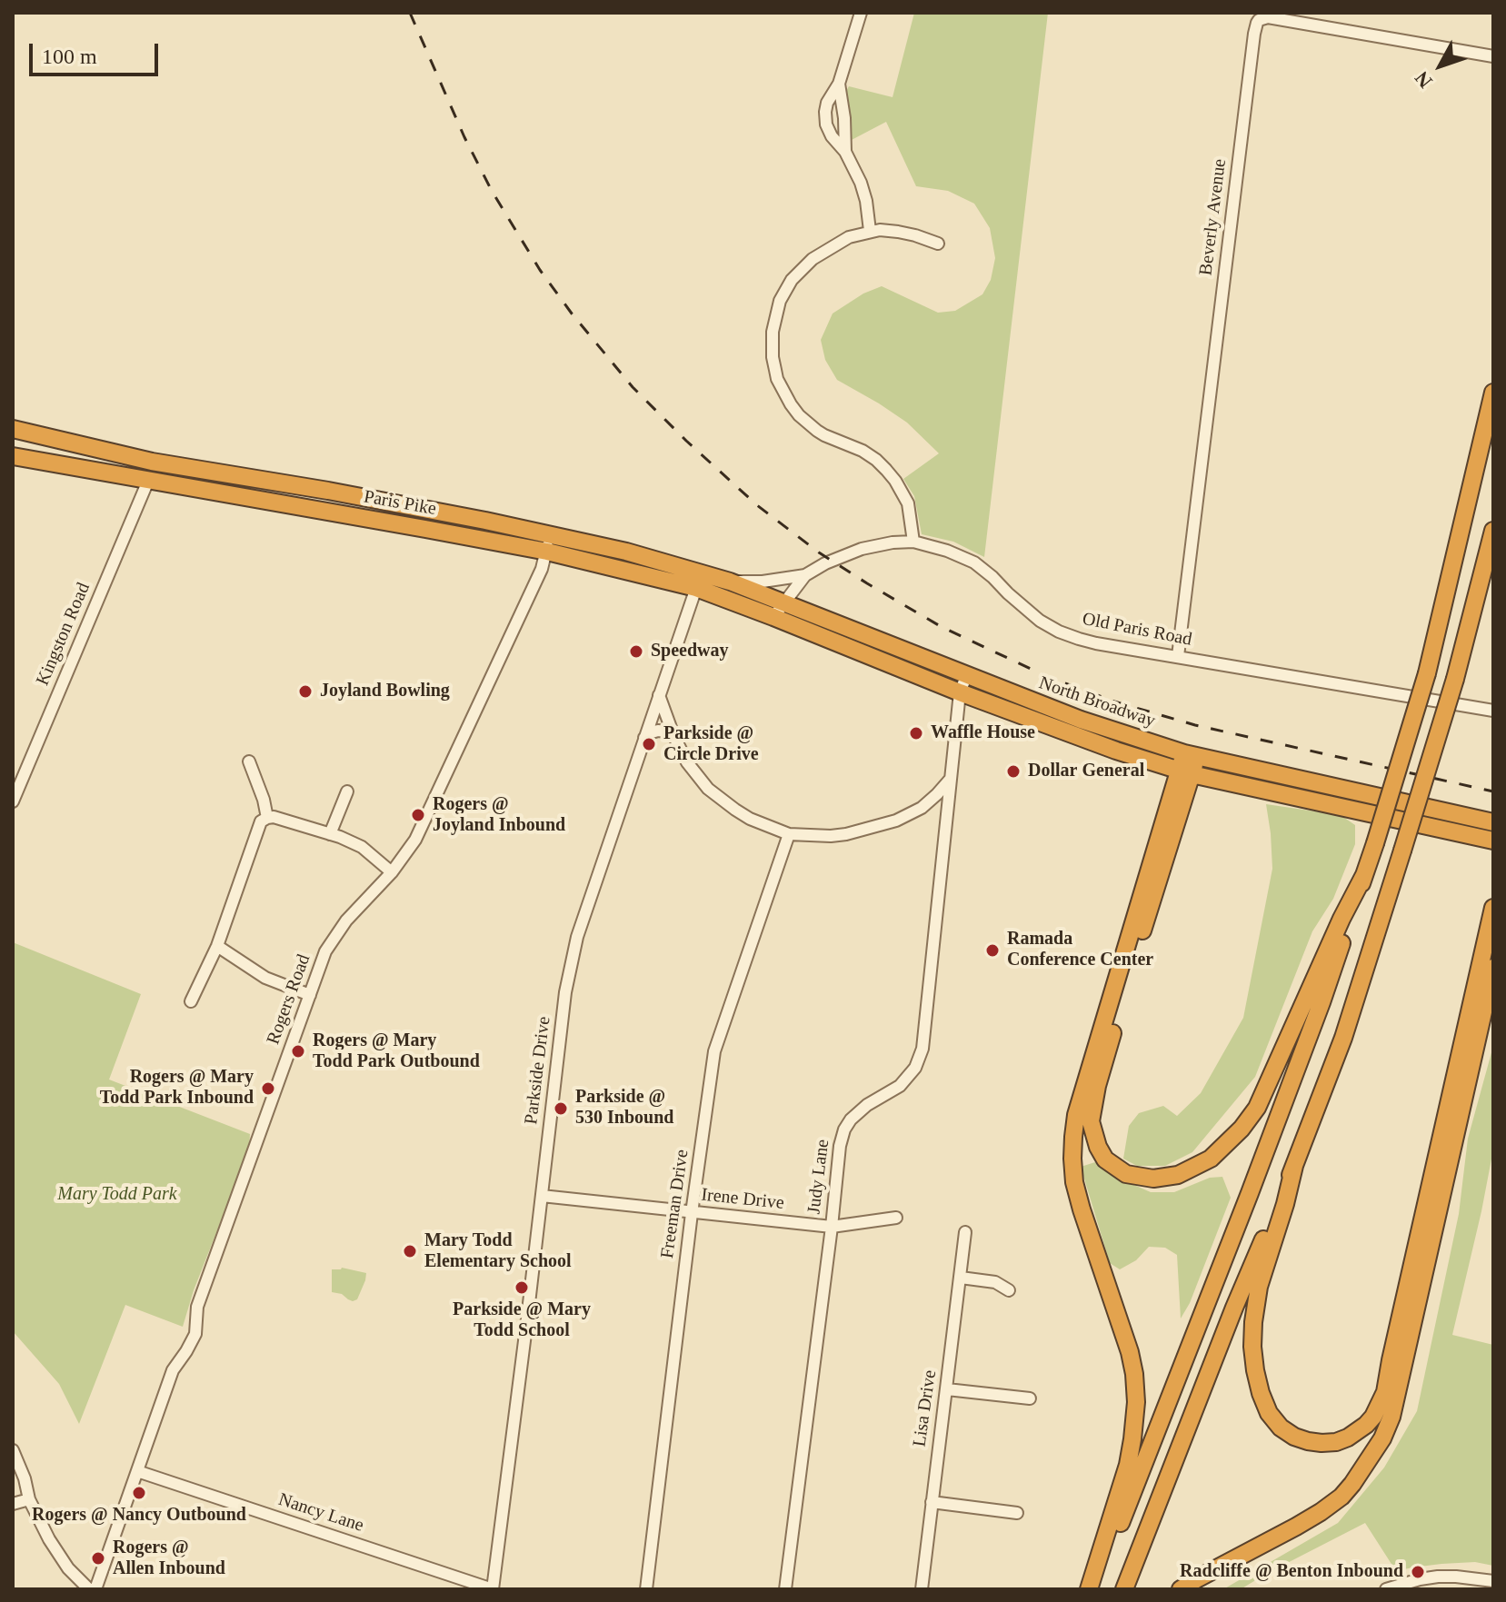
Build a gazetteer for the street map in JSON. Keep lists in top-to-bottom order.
{
  "streets": {
    "highway": ["Paris Pike", "North Broadway"],
    "street": [
      "Beverly Avenue",
      "Old Paris Road",
      "Kingston Road",
      "Rogers Road",
      "Parkside Drive",
      "Judy Lane",
      "Irene Drive",
      "Freeman Drive",
      "Lisa Drive",
      "Nancy Lane"
    ]
  },
  "crossings": [
    ["Beverly Avenue", "Old Paris Road"],
    ["Paris Pike", "Old Paris Road"],
    ["Paris Pike", "Kingston Road"],
    ["Paris Pike", "North Broadway"],
    ["Paris Pike", "Rogers Road"],
    ["Paris Pike", "Parkside Drive"],
    ["Old Paris Road", "North Broadway"],
    ["North Broadway", "Parkside Drive"],
    ["North Broadway", "Judy Lane"],
    ["Rogers Road", "Nancy Lane"],
    ["Parkside Drive", "Irene Drive"],
    ["Parkside Drive", "Nancy Lane"],
    ["Judy Lane", "Irene Drive"],
    ["Irene Drive", "Freeman Drive"]
  ],
  "parks": ["Mary Todd Park"],
  "places": [
    "Speedway",
    "Joyland Bowling",
    "Waffle House",
    "Parkside @ Circle Drive",
    "Dollar General",
    "Rogers @ Joyland Inbound",
    "Ramada Conference Center",
    "Rogers @ Mary Todd Park Outbound",
    "Rogers @ Mary Todd Park Inbound",
    "Parkside @ 530 Inbound",
    "Mary Todd Elementary School",
    "Parkside @ Mary Todd School",
    "Rogers @ Nancy Outbound",
    "Rogers @ Allen Inbound",
    "Radcliffe @ Benton Inbound"
  ],
  "scale_bar": "100 m",
  "north": "bottom left"
}
